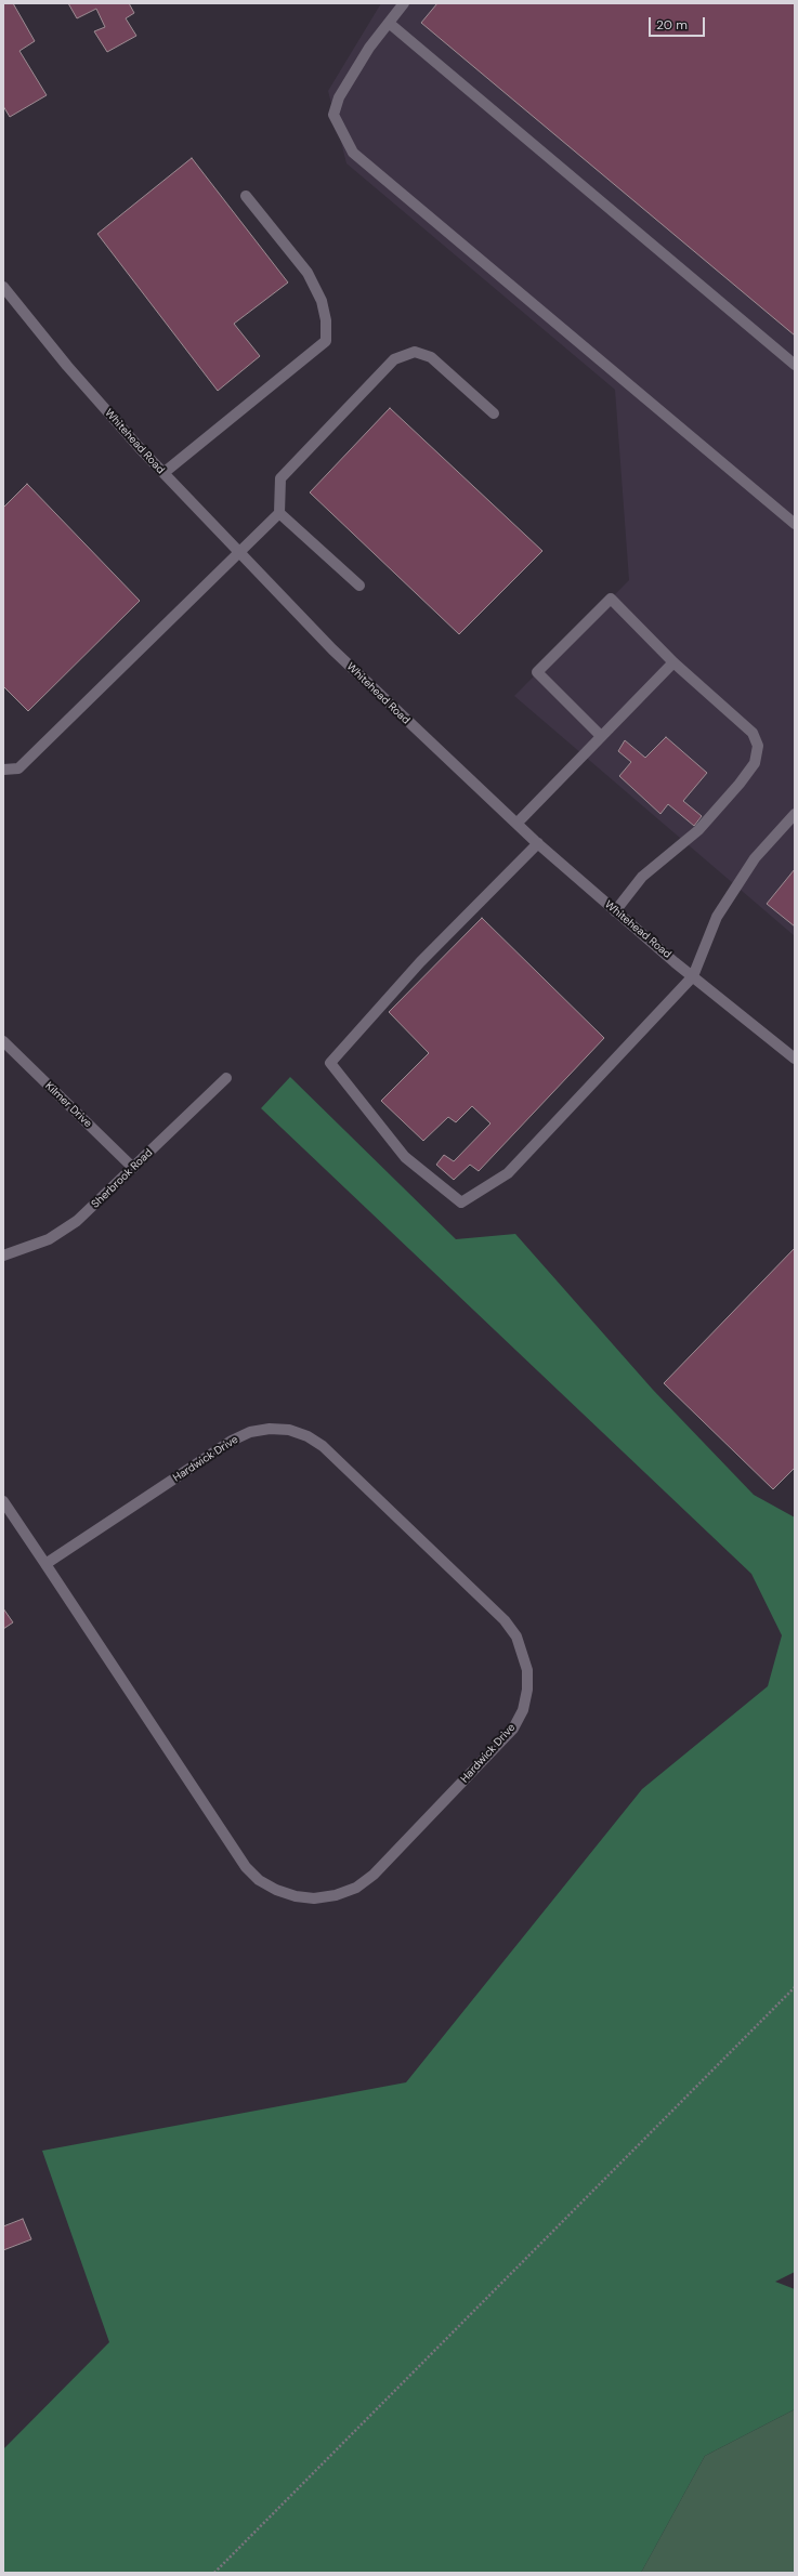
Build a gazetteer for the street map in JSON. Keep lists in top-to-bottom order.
{
  "streets": {
    "street": [
      "Whitehead Road",
      "Kilmer Drive",
      "Sherbrook Road",
      "Hardwick Drive"
    ]
  },
  "crossings": [
    ["Kilmer Drive", "Sherbrook Road"]
  ],
  "scale_bar": "20 m"
}
